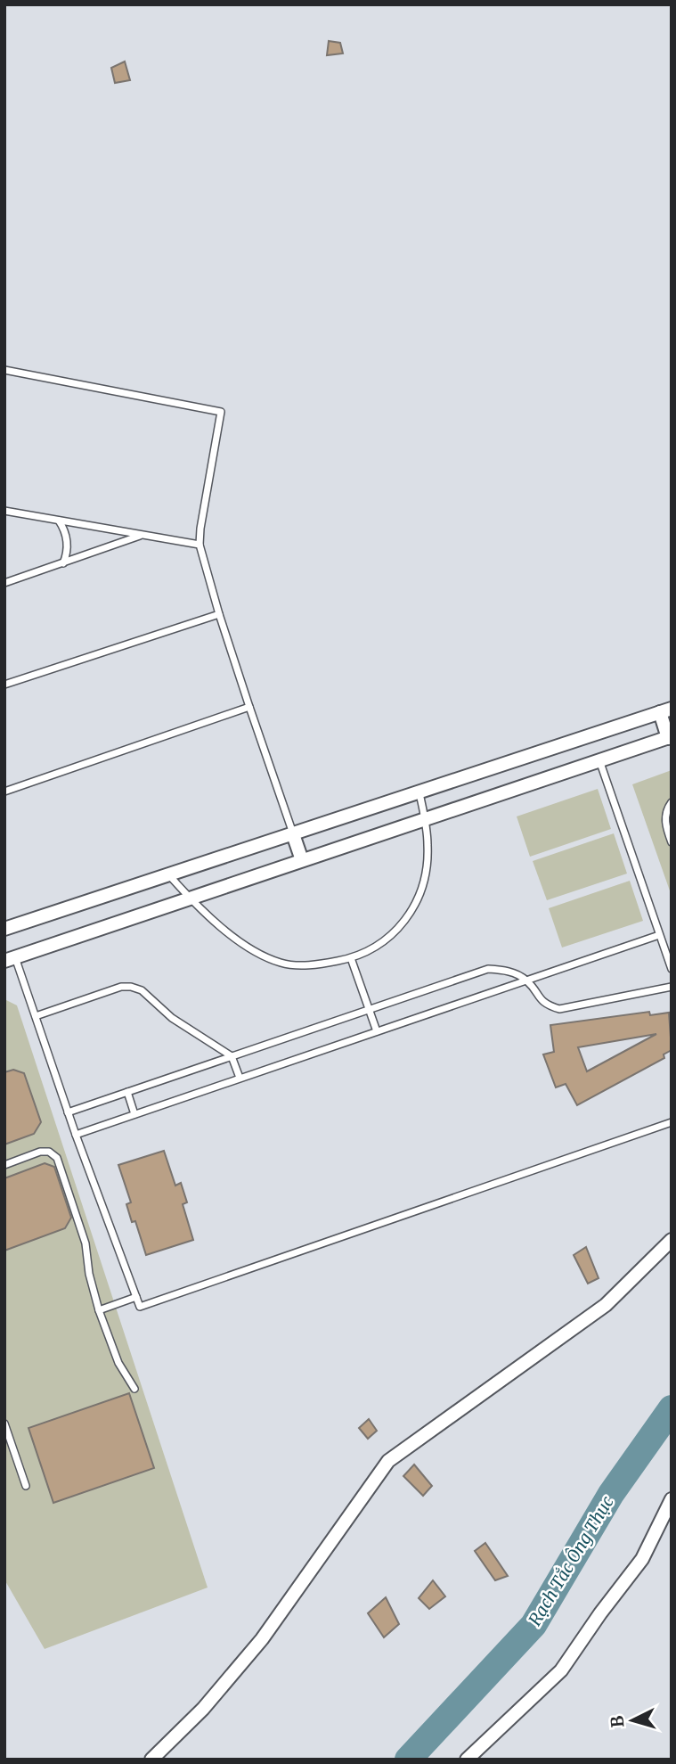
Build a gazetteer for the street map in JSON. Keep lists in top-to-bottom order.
{
  "water": ["Rạch Tắc Ông Thục"],
  "north": "left"
}
